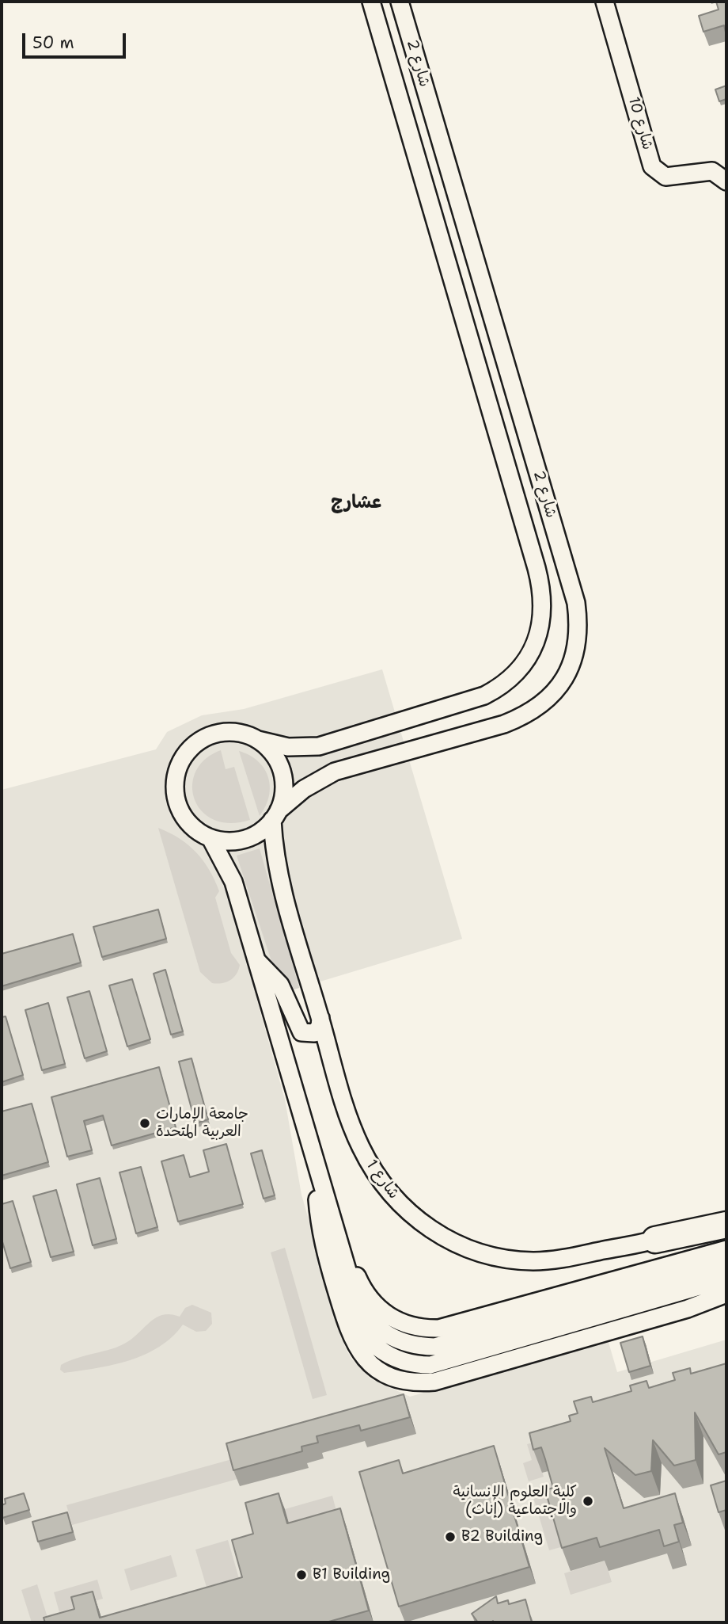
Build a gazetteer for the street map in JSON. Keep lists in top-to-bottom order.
{
  "streets": {
    "street": ["شارع 2", "شارع 10", "شارع 1"]
  },
  "crossings": [
    ["شارع 2", "شارع 1"]
  ],
  "districts": ["عشارج"],
  "places": [
    "جامعة الإمارات العربية المتحدة",
    "كلية العلوم الإنسانية والاجتماعية (إناث)",
    "B2 Building",
    "B1 Building"
  ],
  "scale_bar": "50 m"
}
